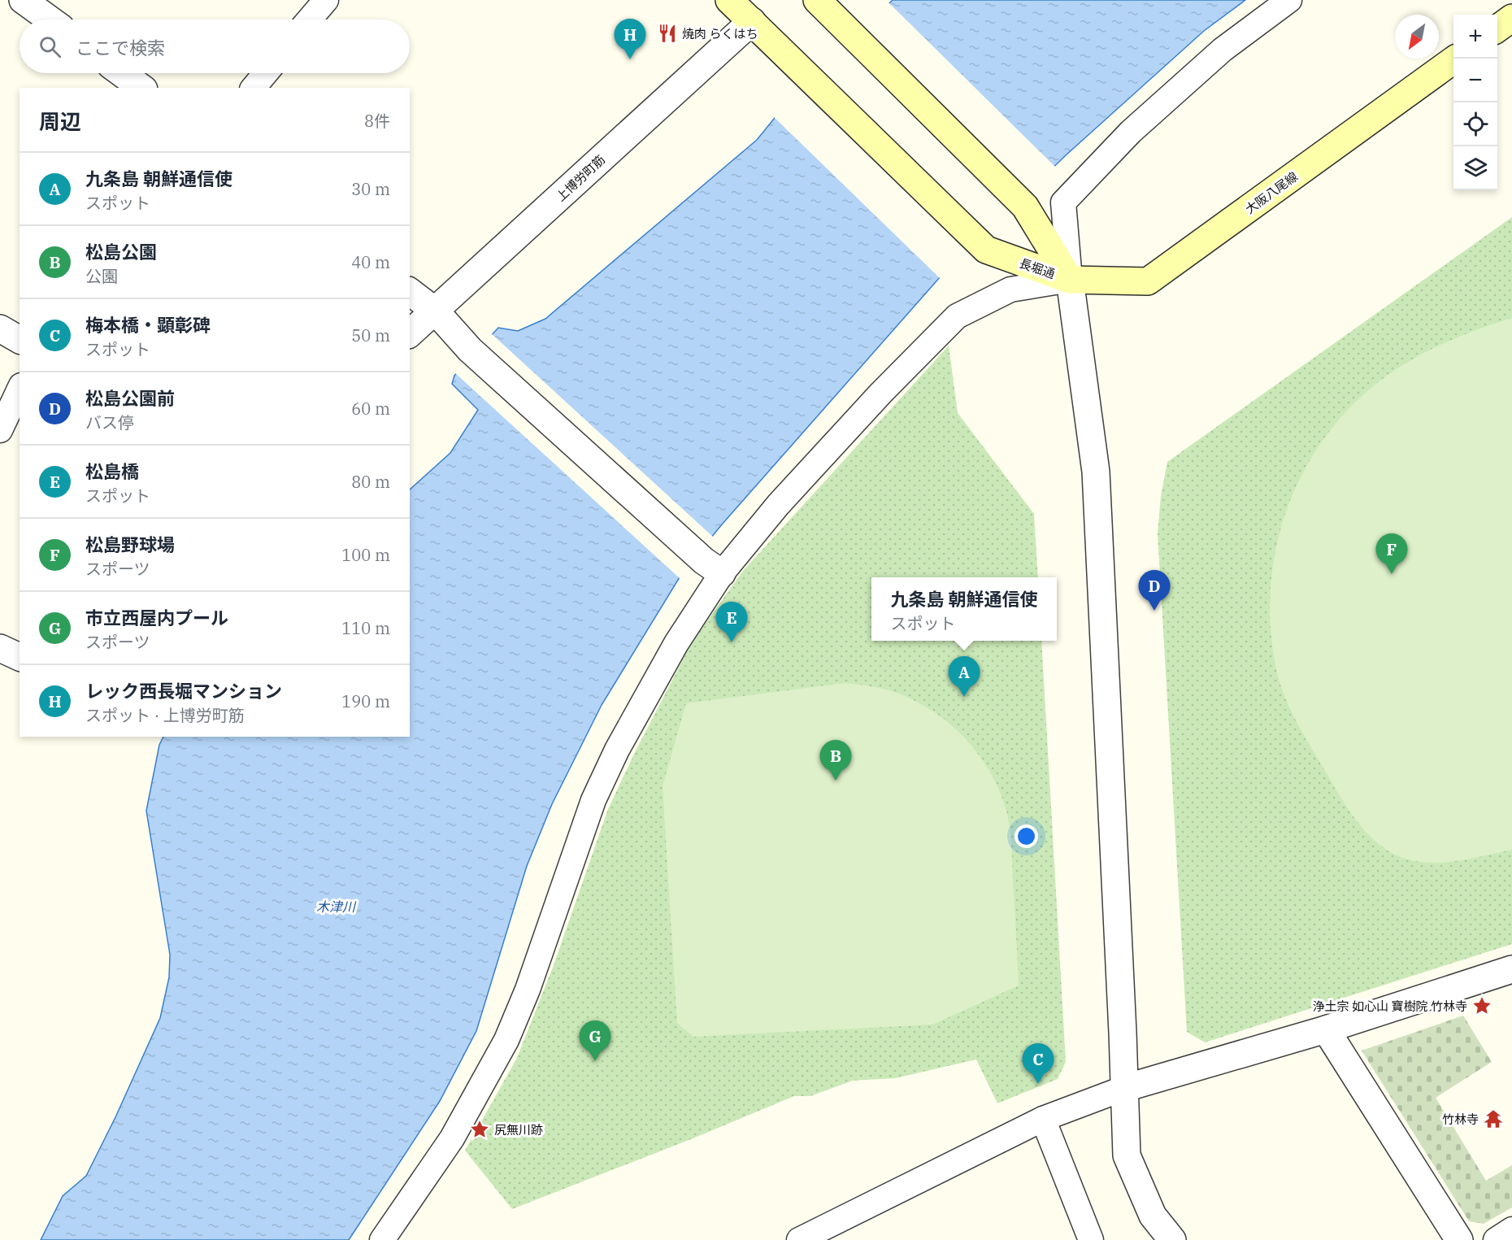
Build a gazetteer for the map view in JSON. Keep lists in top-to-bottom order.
{
  "streets": {
    "main road": ["大阪八尾線", "長堀通"],
    "street": ["上博労町筋"]
  },
  "crossings": [
    ["上博労町筋", "長堀通"],
    ["大阪八尾線", "長堀通"]
  ],
  "water": ["木津川"],
  "places": {
    "restaurant": ["焼肉 らくはち"],
    "place": ["浄土宗 如心山 寶樹院 竹林寺", "尻無川跡"],
    "temple": ["竹林寺"]
  },
  "north": "bottom left",
  "page": {
    "map_buttons": ["+", "−"],
    "pins": [
      "H",
      "F",
      "D",
      "E",
      "A",
      "B",
      "G",
      "C"
    ],
    "search": "ここで検索",
    "heading": ["周辺", "8件"],
    "list": [
      {
        "mark": "A",
        "name": "九条島 朝鮮通信使",
        "note": "スポット",
        "value": "30 m"
      },
      {
        "mark": "B",
        "name": "松島公園",
        "note": "公園",
        "value": "40 m"
      },
      {
        "mark": "C",
        "name": "梅本橋・顕彰碑",
        "note": "スポット",
        "value": "50 m"
      },
      {
        "mark": "D",
        "name": "松島公園前",
        "note": "バス停",
        "value": "60 m"
      },
      {
        "mark": "E",
        "name": "松島橋",
        "note": "スポット",
        "value": "80 m"
      },
      {
        "mark": "F",
        "name": "松島野球場",
        "note": "スポーツ",
        "value": "100 m"
      },
      {
        "mark": "G",
        "name": "市立西屋内プール",
        "note": "スポーツ",
        "value": "110 m"
      },
      {
        "mark": "H",
        "name": "レック西長堀マンション",
        "note": "スポット · 上博労町筋",
        "value": "190 m"
      }
    ],
    "popup": ["九条島 朝鮮通信使", "スポット"]
  }
}
